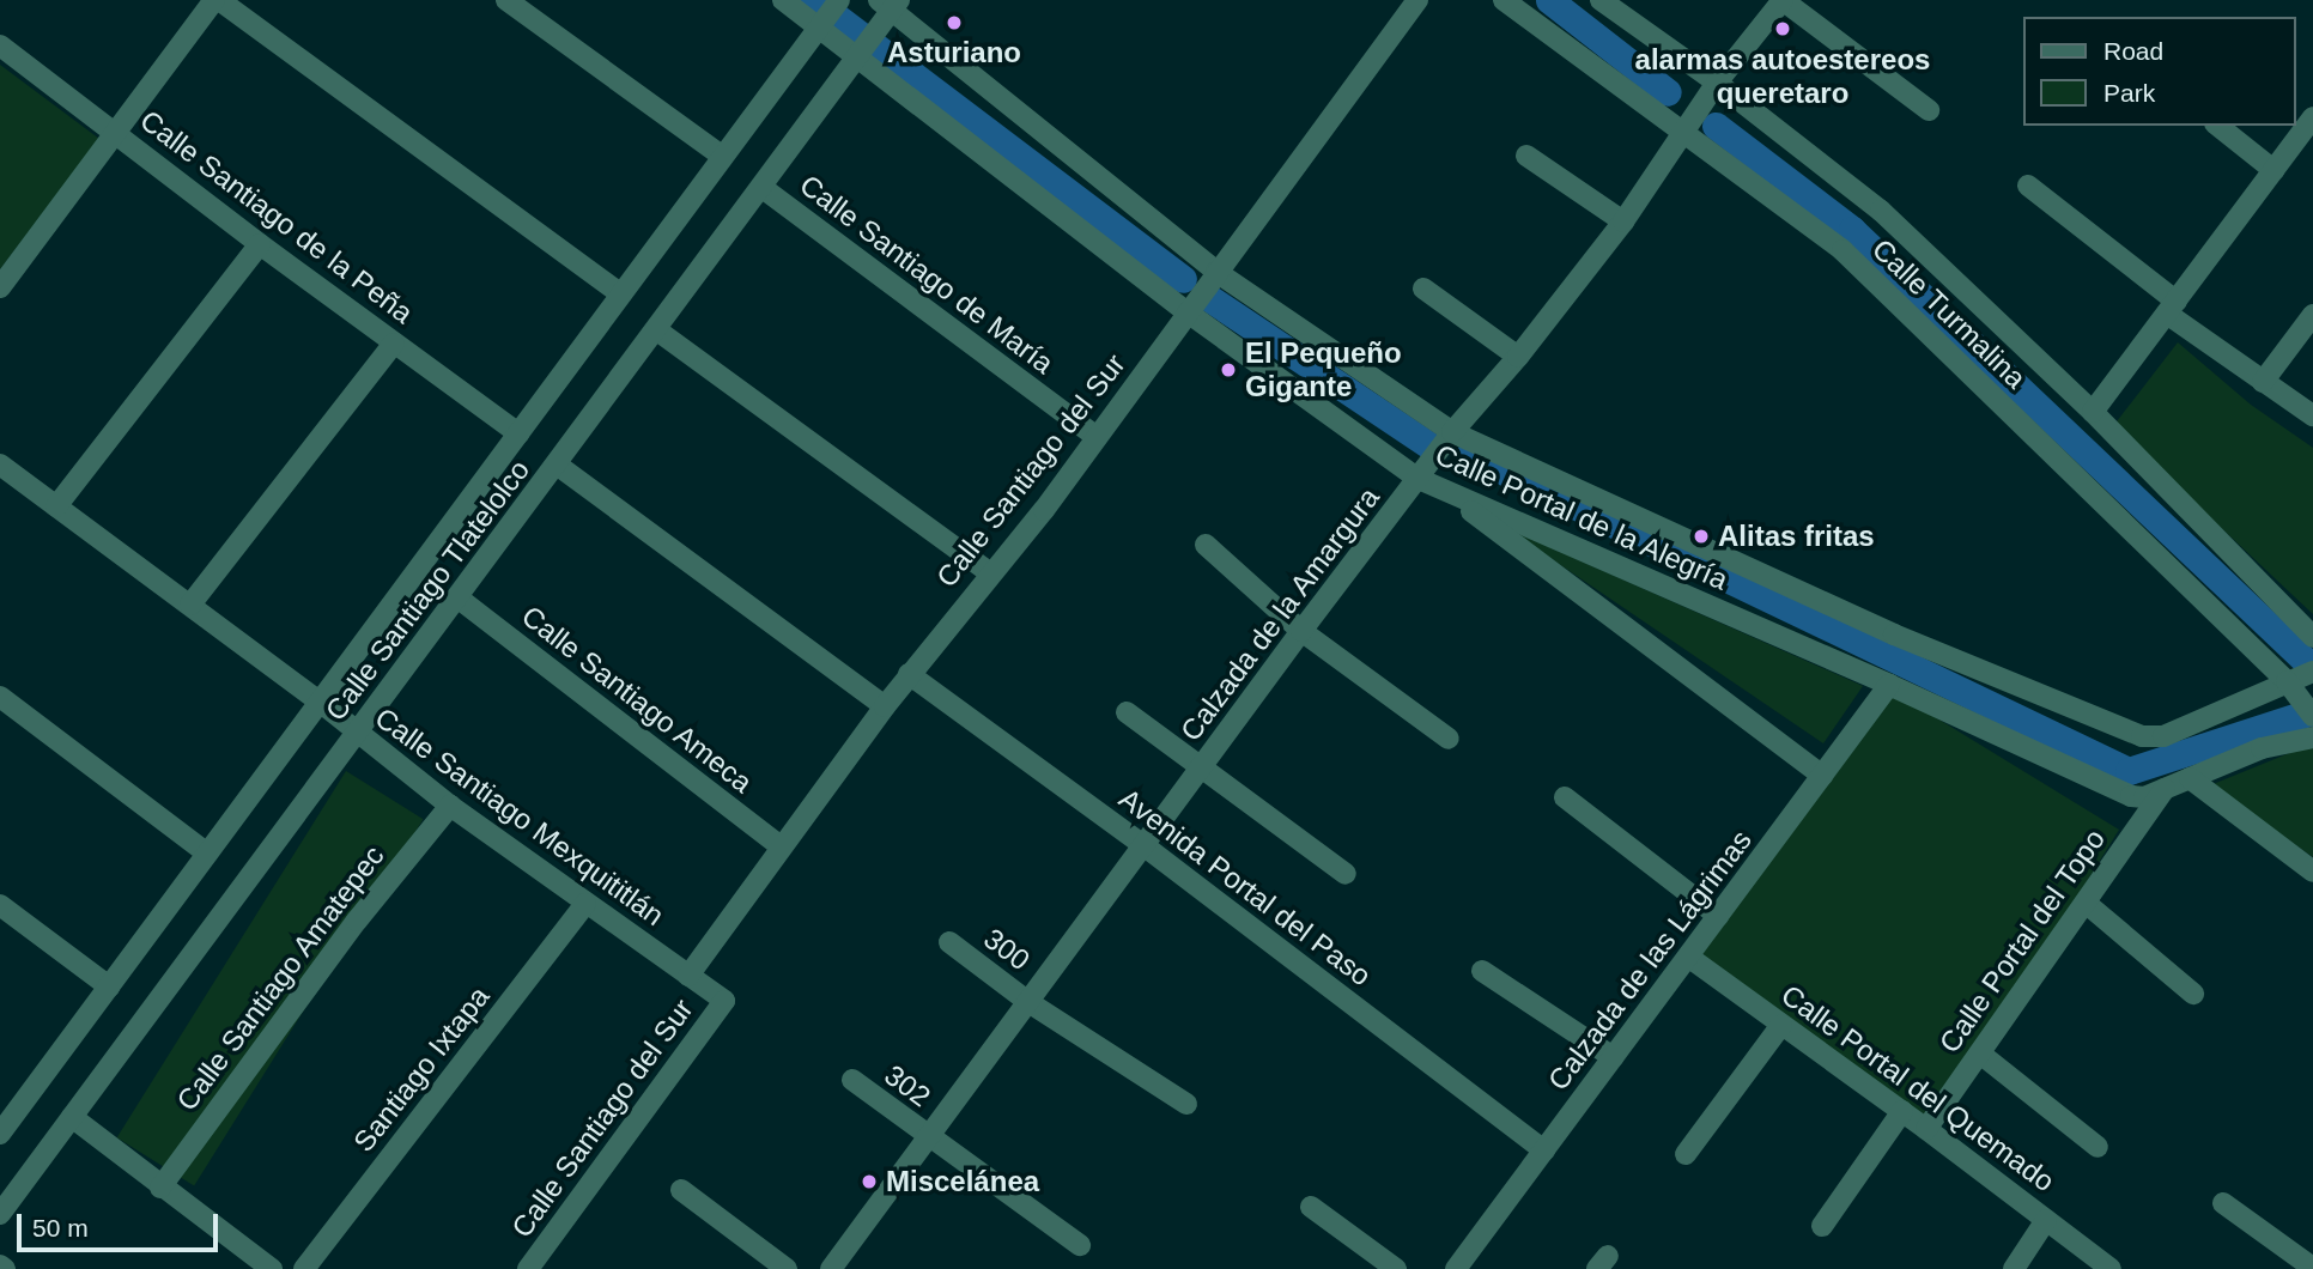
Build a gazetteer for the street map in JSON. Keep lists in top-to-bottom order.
{
  "streets": {
    "street": [
      "Calle Santiago de la Peña",
      "Calle Santiago de María",
      "Calle Turmalina",
      "Calle Santiago del Sur",
      "Calle Portal de la Alegría",
      "Calle Santiago Tlatelolco",
      "Calzada de la Amargura",
      "Calle Santiago Ameca",
      "Calle Santiago Mexquititlán",
      "Avenida Portal del Paso",
      "Calle Portal del Topo",
      "300",
      "Calzada de las Lágrimas",
      "Calle Santiago Amatepec",
      "Santiago Ixtapa",
      "302",
      "Calle Portal del Quemado"
    ]
  },
  "crossings": [
    ["Calle Santiago de la Peña", "Calle Santiago Tlatelolco"],
    ["Calle Santiago de María", "Calle Santiago del Sur"],
    ["Calle Santiago de María", "Calle Santiago Tlatelolco"],
    ["Calle Turmalina", "Calle Portal de la Alegría"],
    ["Calle Turmalina", "Calzada de la Amargura"],
    ["Calle Santiago del Sur", "Calle Portal de la Alegría"],
    ["Calle Santiago del Sur", "Calle Santiago Ameca"],
    ["Calle Santiago del Sur", "Calle Santiago Mexquititlán"],
    ["Calle Santiago del Sur", "Avenida Portal del Paso"],
    ["Calle Portal de la Alegría", "Calle Santiago Tlatelolco"],
    ["Calle Portal de la Alegría", "Calzada de la Amargura"],
    ["Calle Portal de la Alegría", "Calle Portal del Topo"],
    ["Calle Portal de la Alegría", "Calzada de las Lágrimas"],
    ["Calle Santiago Tlatelolco", "Calle Santiago Ameca"],
    ["Calle Santiago Tlatelolco", "Calle Santiago Mexquititlán"],
    ["Calzada de la Amargura", "Avenida Portal del Paso"],
    ["Calzada de la Amargura", "300"],
    ["Calzada de la Amargura", "302"],
    ["Calle Santiago Mexquititlán", "Calle Santiago Amatepec"],
    ["Calle Santiago Mexquititlán", "Santiago Ixtapa"],
    ["Avenida Portal del Paso", "Calzada de las Lágrimas"],
    ["Calle Portal del Topo", "Calle Portal del Quemado"],
    ["Calzada de las Lágrimas", "Calle Portal del Quemado"]
  ],
  "places": [
    "Asturiano",
    "alarmas autoestereos queretaro",
    "El Pequeño Gigante",
    "Alitas fritas",
    "Miscelánea"
  ],
  "legend": ["Road", "Park"],
  "scale_bar": "50 m"
}
